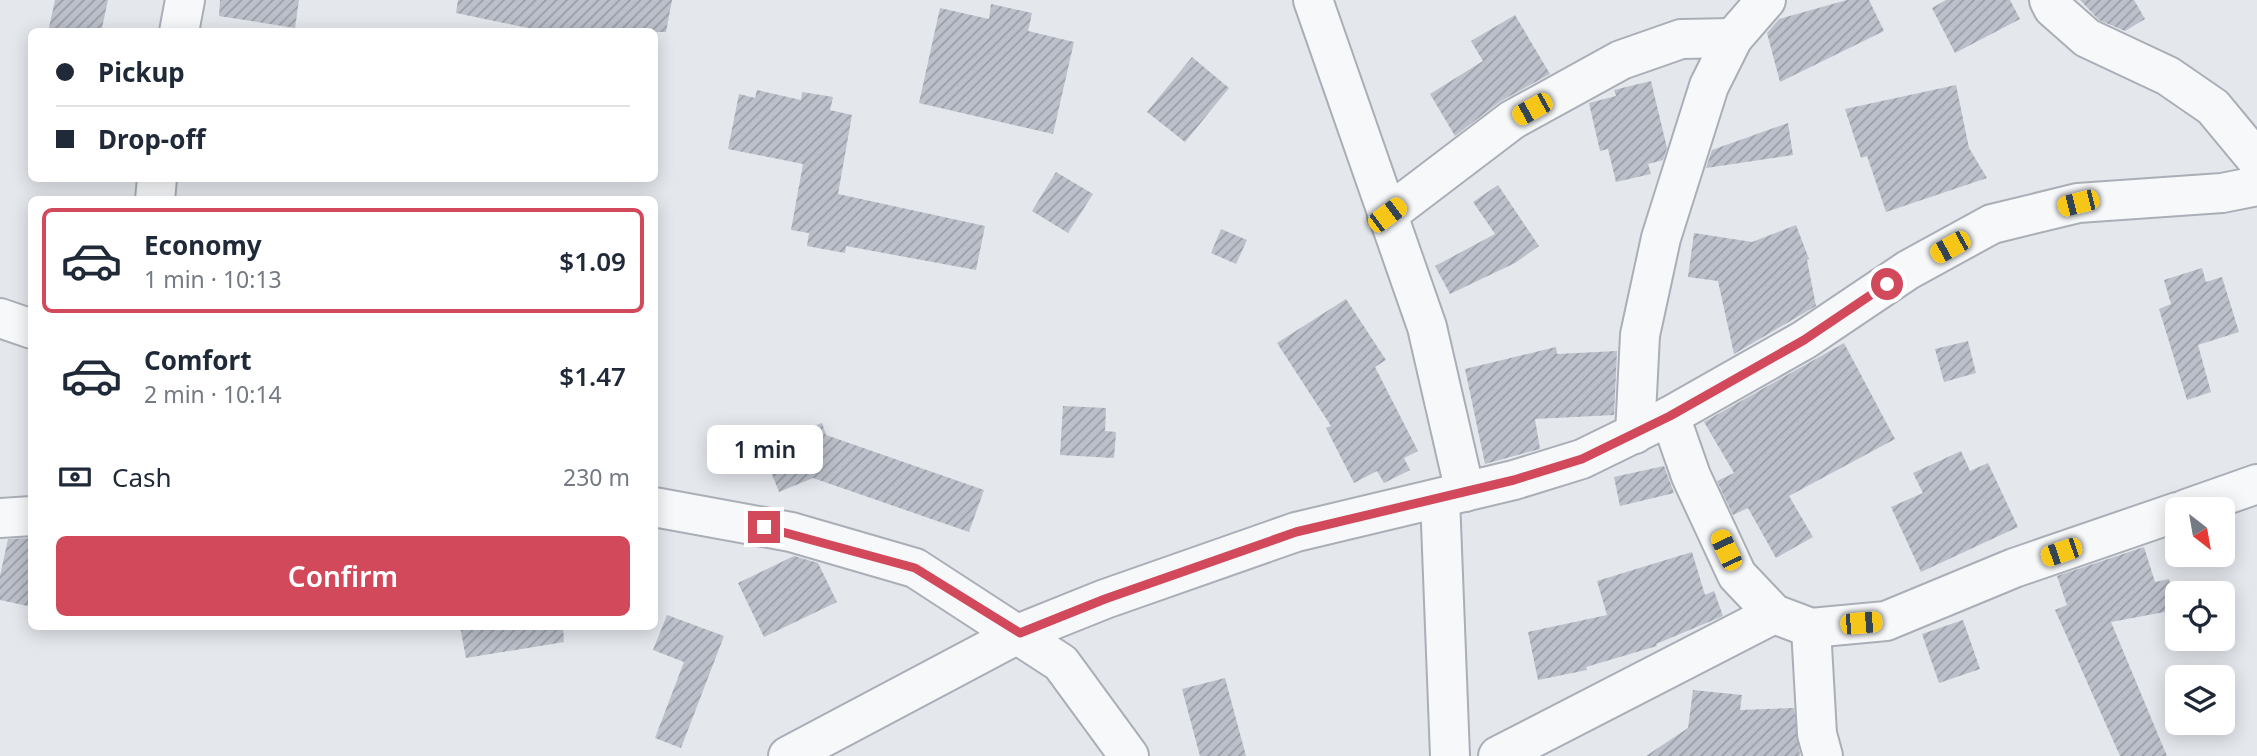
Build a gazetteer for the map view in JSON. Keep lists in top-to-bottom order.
{
  "north": "bottom right",
  "page": {
    "banner": ["Pickup", "Drop-off"],
    "list": [
      {
        "name": "Economy",
        "note": "1 min · 10:13",
        "value": "$1.09"
      },
      {
        "name": "Comfort",
        "note": "2 min · 10:14",
        "value": "$1.47"
      }
    ],
    "bubble": "1 min",
    "pay": ["Cash", "230 m"],
    "buttons": "Confirm"
  }
}
